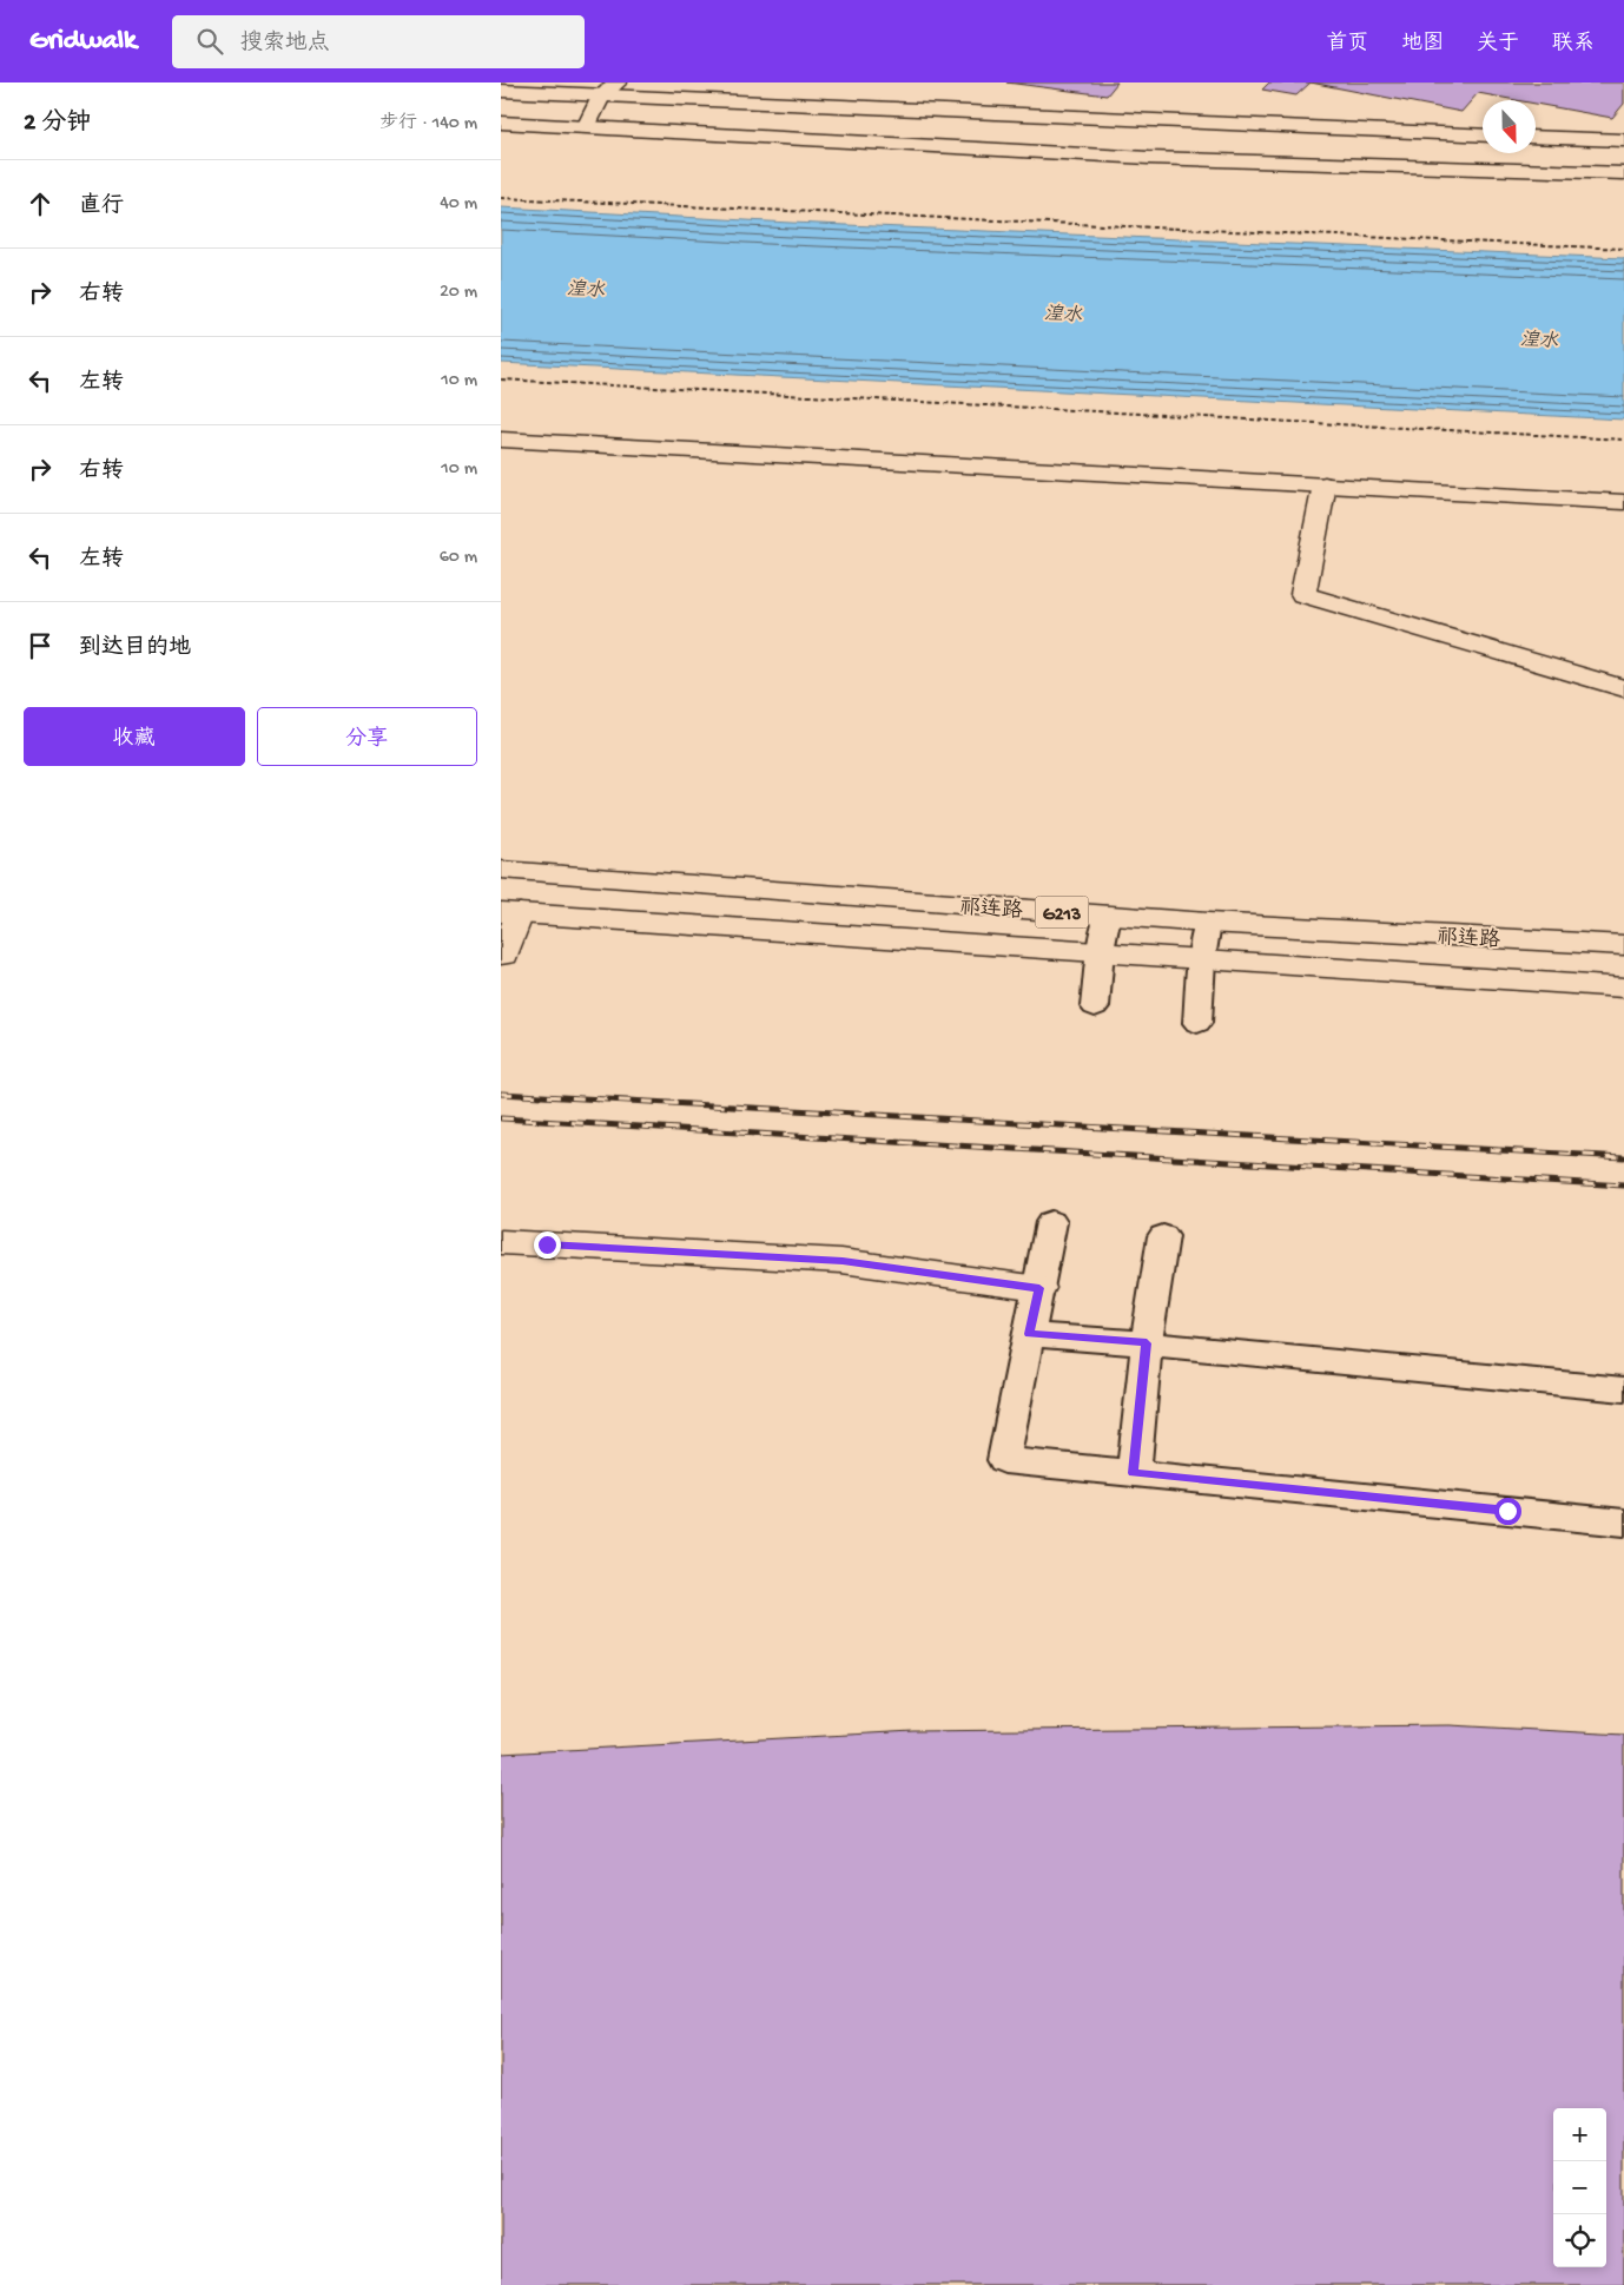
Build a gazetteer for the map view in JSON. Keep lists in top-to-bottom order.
{
  "streets": {
    "main road": ["祁连路", "G213"]
  },
  "water": ["湟水"],
  "north": "bottom",
  "page": {
    "header": "Gridwalk",
    "search": "搜索地点",
    "nav": [
      "首页",
      "地图",
      "关于",
      "联系"
    ],
    "heading": ["2 分钟", "步行 · 140 m"],
    "list": [
      ["直行", "40 m"],
      ["右转", "20 m"],
      ["左转", "10 m"],
      ["右转", "10 m"],
      ["左转", "60 m"],
      "到达目的地"
    ],
    "buttons": ["收藏", "分享"],
    "map_buttons": ["+", "−"]
  }
}
